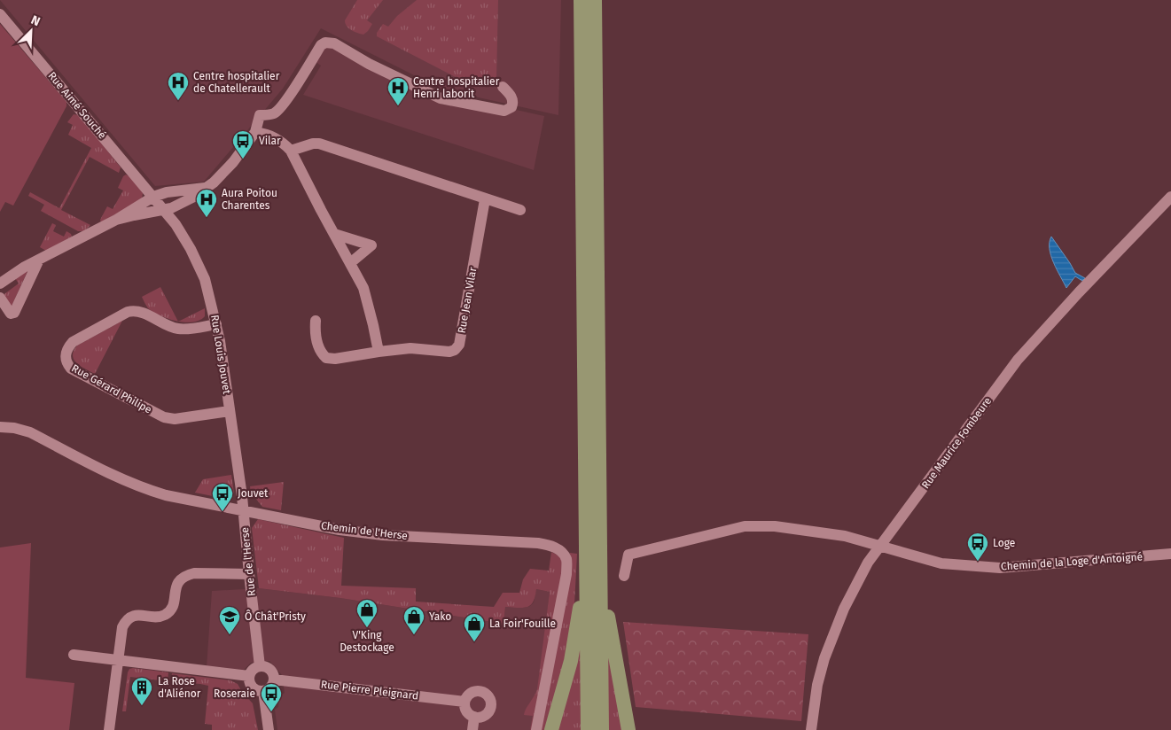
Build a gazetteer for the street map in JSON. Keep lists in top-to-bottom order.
{
  "streets": {
    "street": [
      "Rue Aimé Souché",
      "Rue Jean Vilar",
      "Rue Louis Jouvet",
      "Rue Gérard Philipe",
      "Rue Maurice Fombeure",
      "Chemin de l'Herse",
      "Rue de l'Herse",
      "Chemin de la Loge d'Antoigné",
      "Rue Pierre Pleignard"
    ]
  },
  "crossings": [
    ["Rue Aimé Souché", "Rue Louis Jouvet"],
    ["Rue Louis Jouvet", "Rue Gérard Philipe"],
    ["Rue Louis Jouvet", "Chemin de l'Herse"],
    ["Rue Louis Jouvet", "Rue de l'Herse"],
    ["Rue Maurice Fombeure", "Chemin de la Loge d'Antoigné"],
    ["Chemin de l'Herse", "Rue de l'Herse"],
    ["Rue de l'Herse", "Rue Pierre Pleignard"]
  ],
  "places": {
    "hospital": ["Centre hospitalier de Chatellerault", "Centre hospitalier Henri laborit", "Aura Poitou Charentes"],
    "bus stop": [
      "Vilar",
      "Jouvet",
      "Loge",
      "Roseraie"
    ],
    "shop": ["V'King Destockage", "Yako", "La Foir'Fouille"],
    "school or university": ["Ô Chât'Pristy"],
    "building": ["La Rose d'Aliénor"]
  },
  "north": "top right"
}
